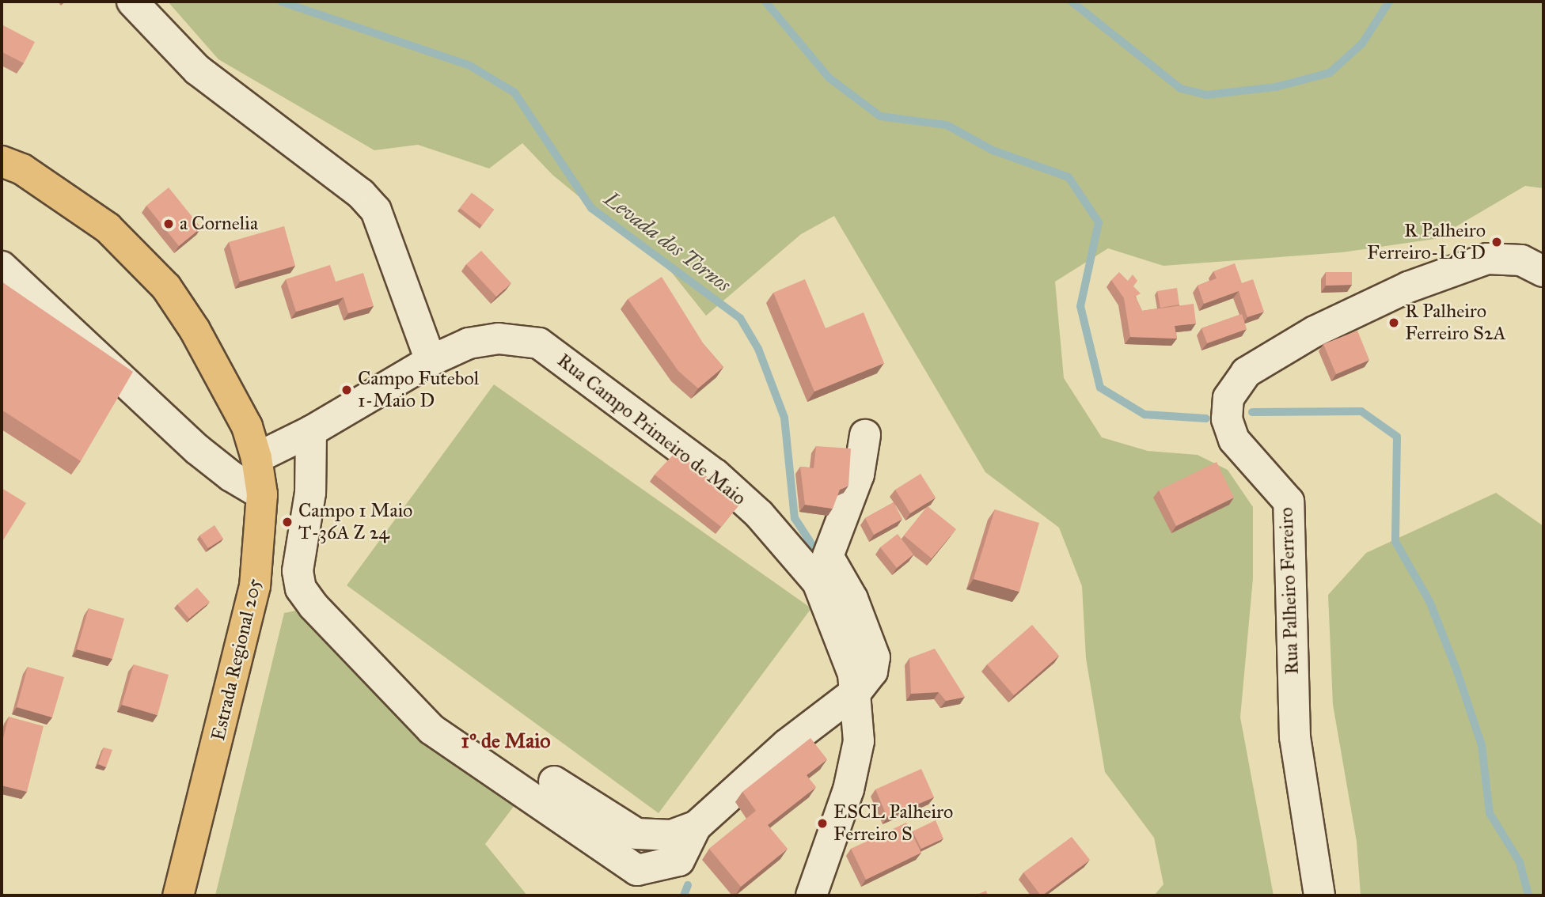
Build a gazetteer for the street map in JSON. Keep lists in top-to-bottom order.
{
  "streets": {
    "main road": ["Estrada Regional 205"],
    "street": ["Rua Campo Primeiro de Maio", "Rua Palheiro Ferreiro"]
  },
  "crossings": [
    ["Rua Campo Primeiro de Maio", "Estrada Regional 205"]
  ],
  "districts": ["1º de Maio"],
  "water": ["Levada dos Tornos"],
  "places": [
    "a Cornelia",
    "R Palheiro Ferreiro-LG D",
    "R Palheiro Ferreiro S2A",
    "Campo Futebol 1-Maio D",
    "Campo 1 Maio T-36A Z 24",
    "ESCL Palheiro Ferreiro S"
  ]
}
